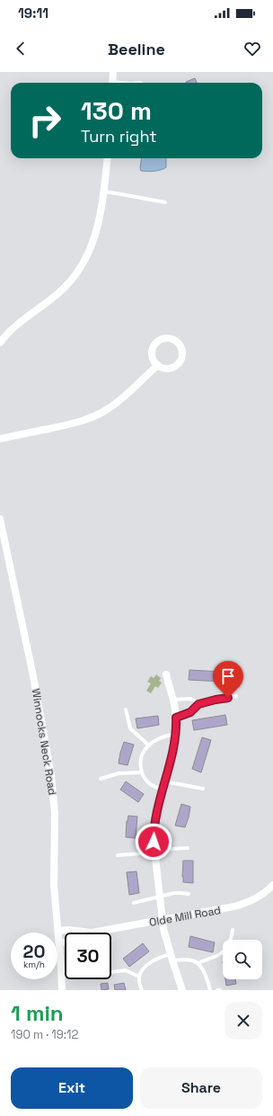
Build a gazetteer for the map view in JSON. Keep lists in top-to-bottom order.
{
  "streets": {
    "street": ["Winnocks Neck Road", "Olde Mill Road"]
  },
  "crossings": [
    ["Winnocks Neck Road", "Olde Mill Road"]
  ],
  "page": {
    "status": "19:11",
    "header": "Beeline",
    "turn": ["130 m", "Turn right"],
    "speed": "20 km/h",
    "limit": "30",
    "heading": ["1 min", "190 m · 19:12"],
    "buttons": ["Exit", "Share"]
  }
}
